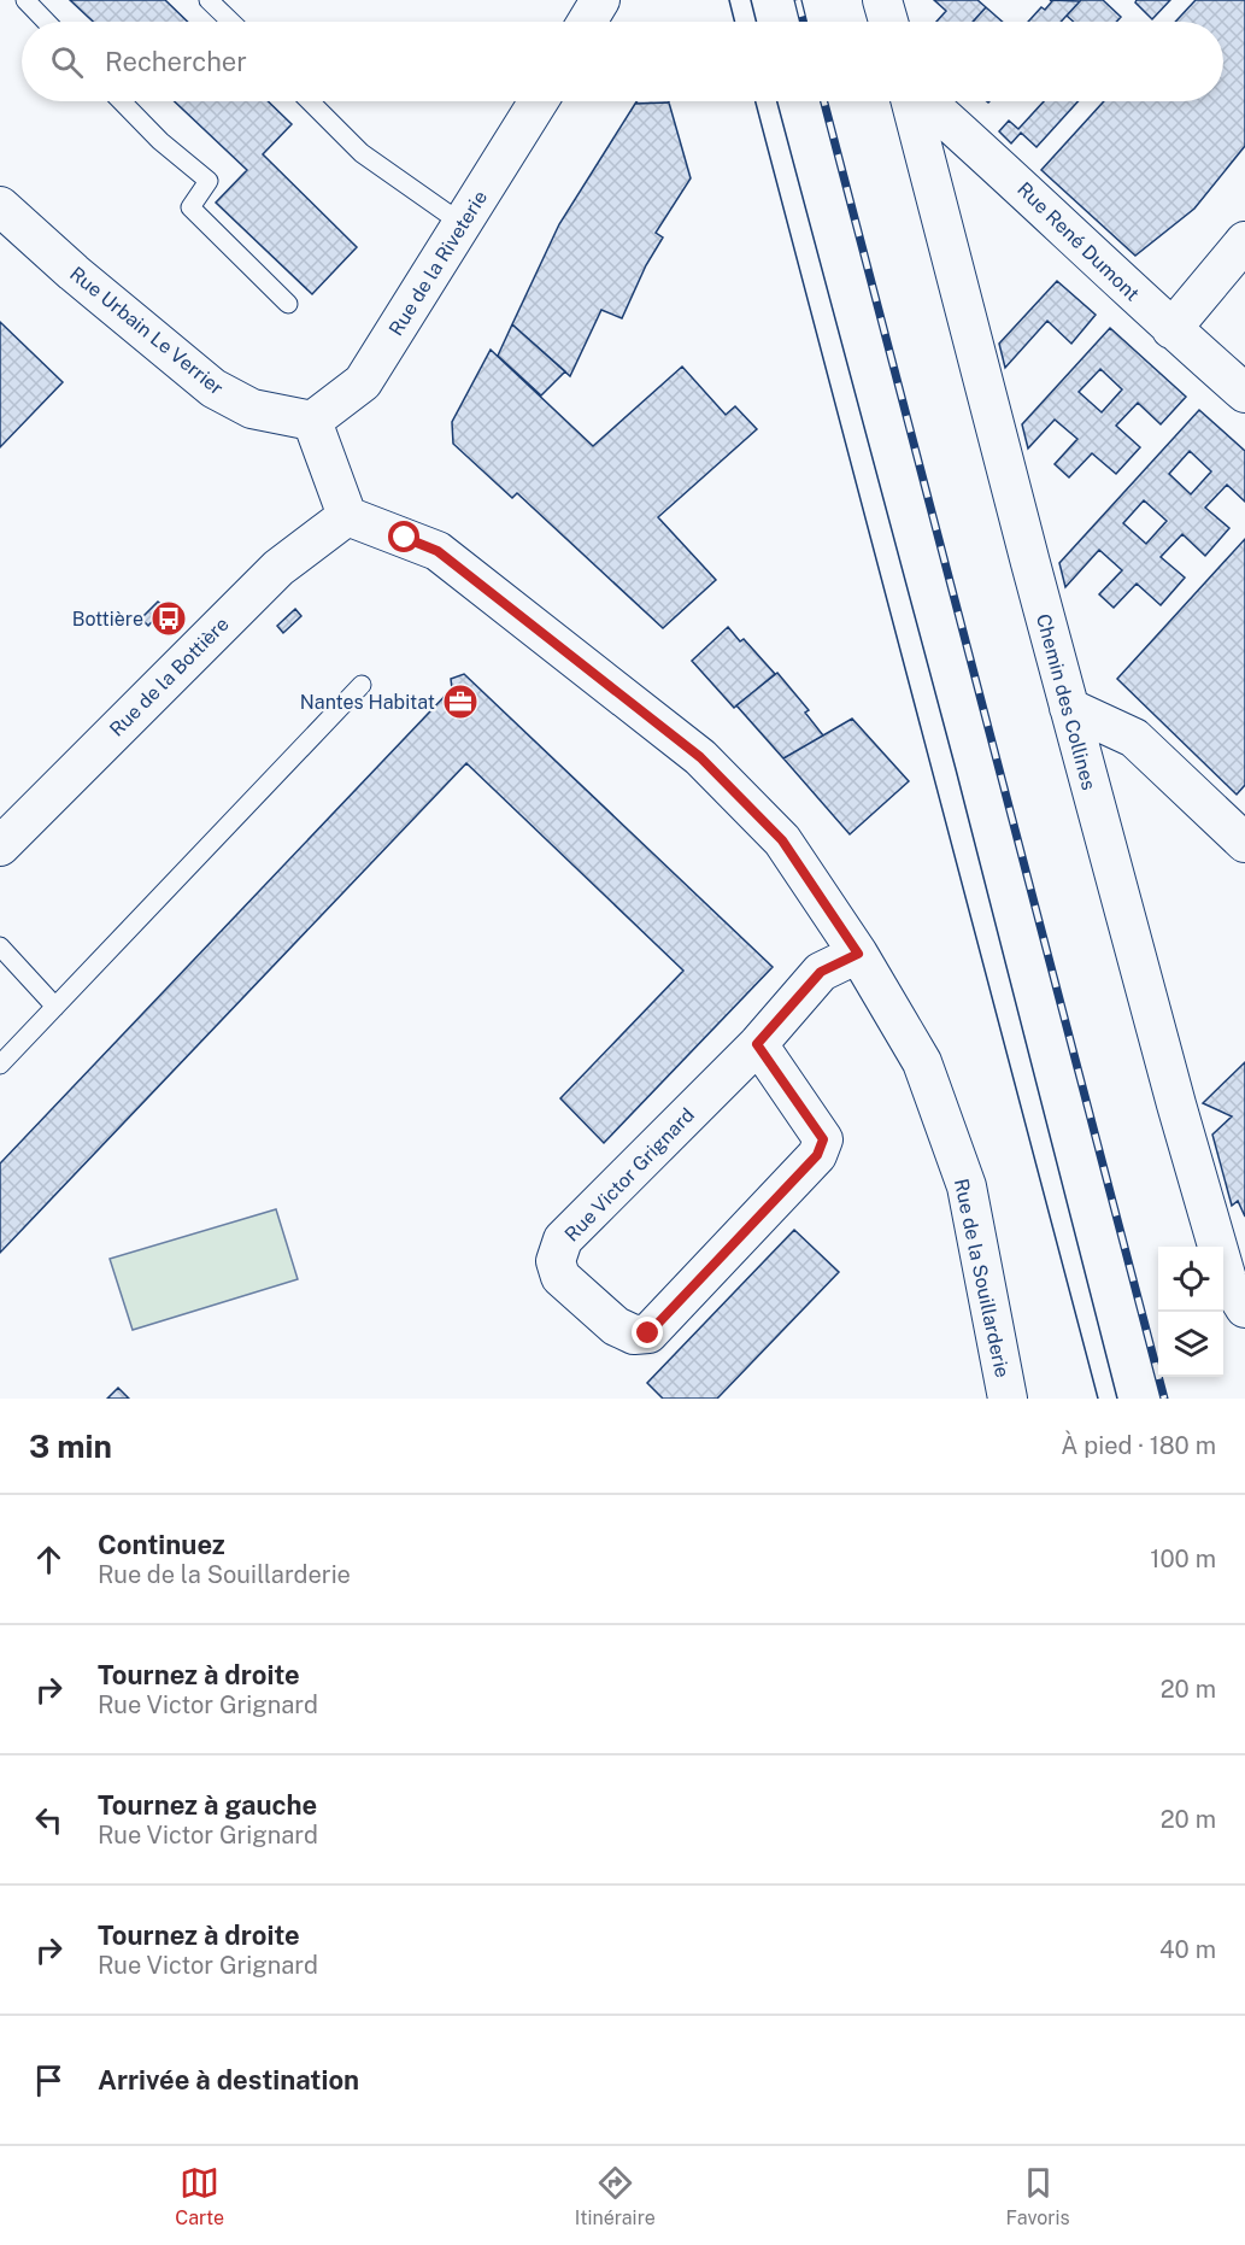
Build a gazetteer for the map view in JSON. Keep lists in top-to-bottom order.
{
  "streets": {
    "street": [
      "Rue René Dumont",
      "Rue de la Riveterie",
      "Rue Urbain Le Verrier",
      "Rue de la Bottière",
      "Chemin des Collines",
      "Rue Victor Grignard",
      "Rue de la Souillarderie"
    ]
  },
  "crossings": [
    ["Rue de la Riveterie", "Rue Urbain Le Verrier"],
    ["Rue de la Bottière", "Rue de la Souillarderie"],
    ["Rue Victor Grignard", "Rue de la Souillarderie"]
  ],
  "places": {
    "bus stop": ["Bottière"],
    "office": ["Nantes Habitat"]
  },
  "page": {
    "search": "Rechercher",
    "heading": ["3 min", "À pied · 180 m"],
    "list": [
      ["Continuez", "Rue de la Souillarderie", "100 m"],
      ["Tournez à droite", "Rue Victor Grignard", "20 m"],
      ["Tournez à gauche", "Rue Victor Grignard", "20 m"],
      ["Tournez à droite", "Rue Victor Grignard", "40 m"],
      "Arrivée à destination"
    ],
    "nav": ["Carte", "Itinéraire", "Favoris"]
  }
}
